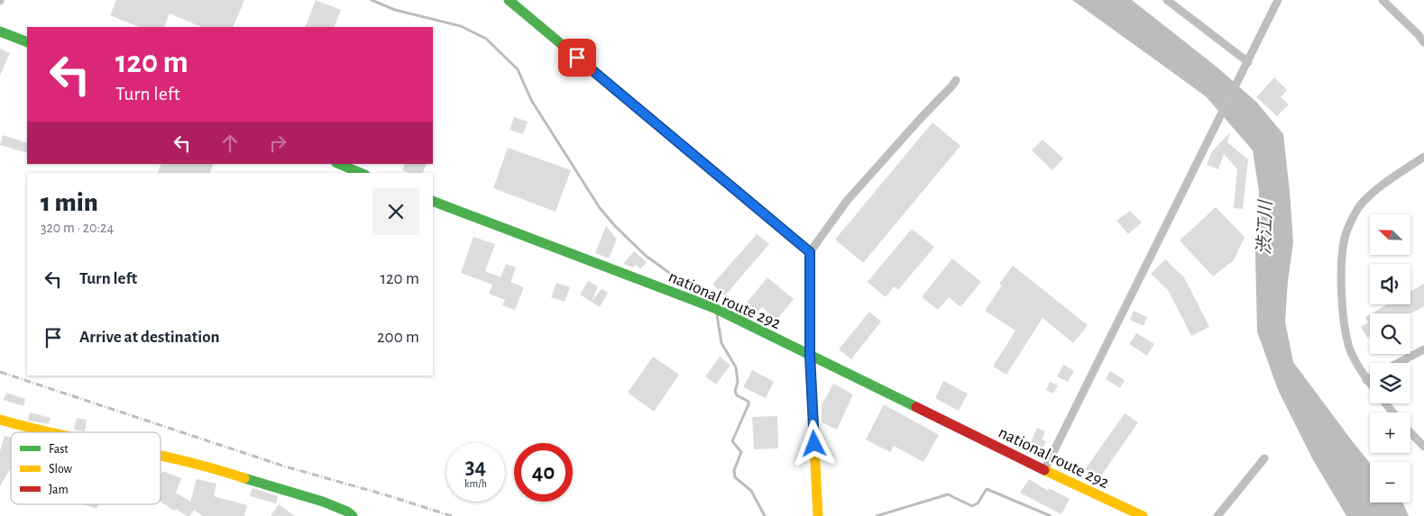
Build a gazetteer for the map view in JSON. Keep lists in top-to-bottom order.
{
  "streets": {
    "main road": ["national route 292"]
  },
  "water": ["渋江川"],
  "legend": ["Fast", "Slow", "Jam"],
  "north": "top left",
  "page": {
    "turn": ["120 m", "Turn left"],
    "heading": ["1 min", "320 m · 20:24"],
    "map_buttons": ["+", "−"],
    "list": [
      {
        "name": "Turn left",
        "value": "120 m"
      },
      {
        "name": "Arrive at destination",
        "value": "200 m"
      }
    ],
    "speed": "34 km/h",
    "limit": "40"
  }
}
